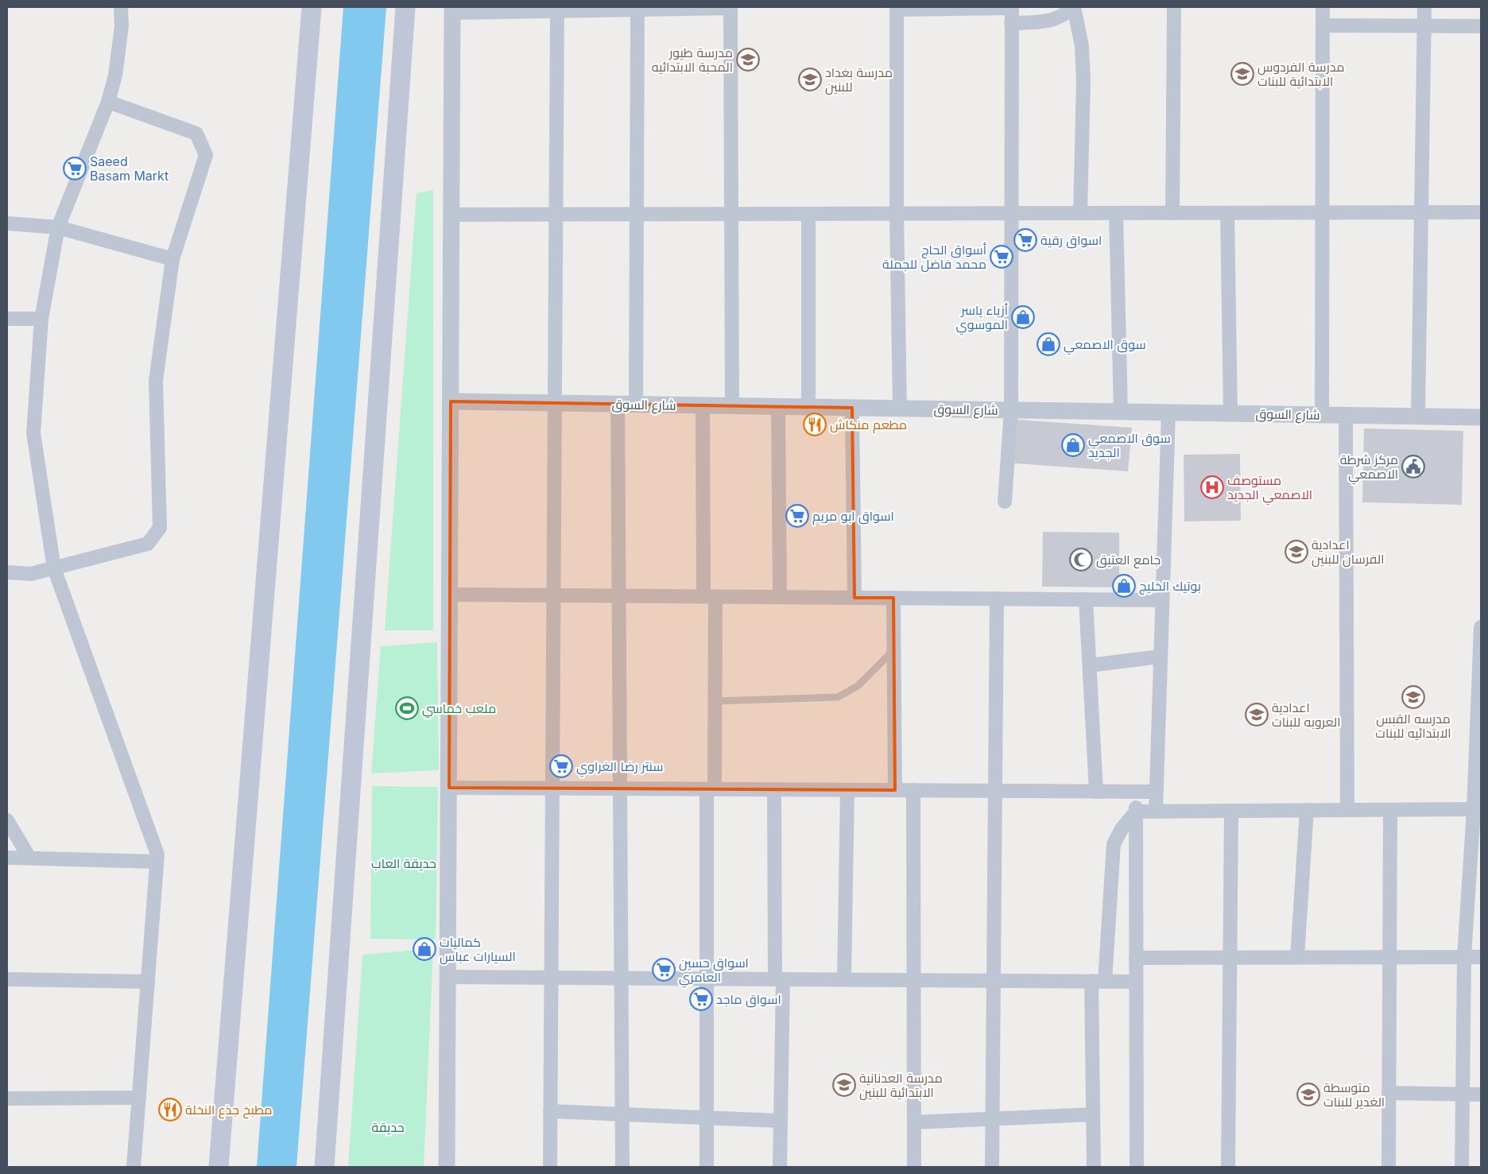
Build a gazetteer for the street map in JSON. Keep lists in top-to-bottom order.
{
  "streets": {
    "street": ["شارع السوق"]
  },
  "parks": ["حديقة العاب", "حديقة"],
  "places": {
    "school or university": [
      "مدرسة طيور المحبة الابتدائيه",
      "مدرسة الفردوس الابتدائية للبنات",
      "مدرسة بغداد للبنين",
      "اعدادية الفرسان للبنين",
      "مدرسه القبس الابتدائيه للبنات",
      "اعدادية العروبه للبنات",
      "مدرسة العدنانية الابتدائية للبنين",
      "متوسطة الغدير للبنات"
    ],
    "supermarket": [
      "Saeed Basam Markt",
      "اسواق رقية",
      "أسواق الحاج محمد فاضل للجملة",
      "اسواق ابو مريم",
      "سنتر رضا الغراوي",
      "اسواق حسين العامري",
      "اسواق ماجد"
    ],
    "shop": [
      "أزياء ياسر الموسوي",
      "سوق الاصمعي",
      "سوق الاصمعي الجديد",
      "بوتيك الخليج",
      "كماليات السيارات عباس"
    ],
    "restaurant": ["مطعم منكاش", "مطبخ جذع النخلة"],
    "public building": ["مركز شرطة الاصمعي"],
    "hospital": ["مستوصف الاصمعي الجديد"],
    "mosque": ["جامع العتيق"],
    "sports": ["ملعب خماسي"]
  }
}
